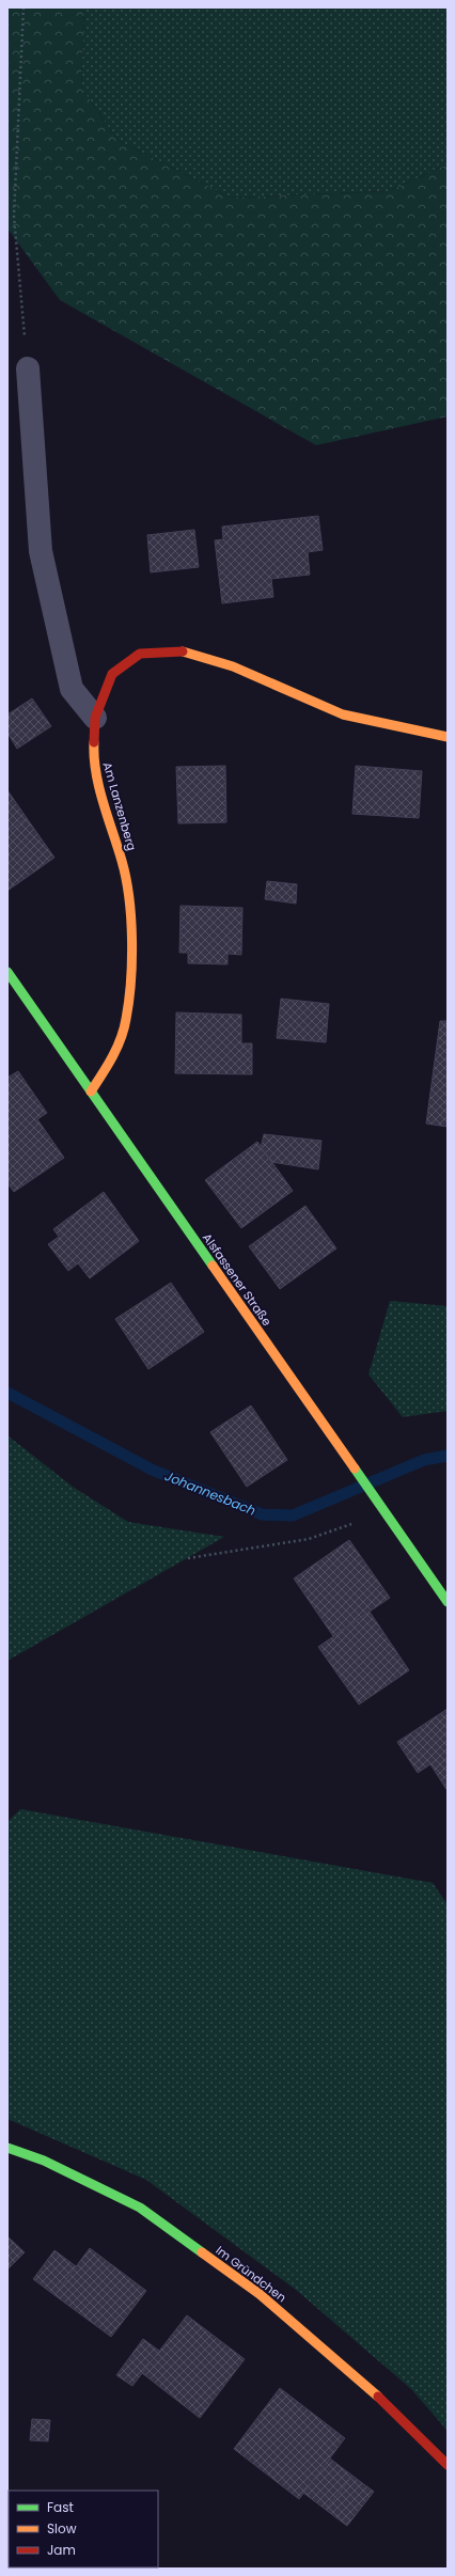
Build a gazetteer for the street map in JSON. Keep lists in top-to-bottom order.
{
  "streets": {
    "street": ["Am Lanzenberg", "Alsfassener Straße", "Im Gründchen"]
  },
  "crossings": [
    ["Am Lanzenberg", "Alsfassener Straße"]
  ],
  "water": ["Johannesbach"],
  "legend": ["Fast", "Slow", "Jam"]
}
